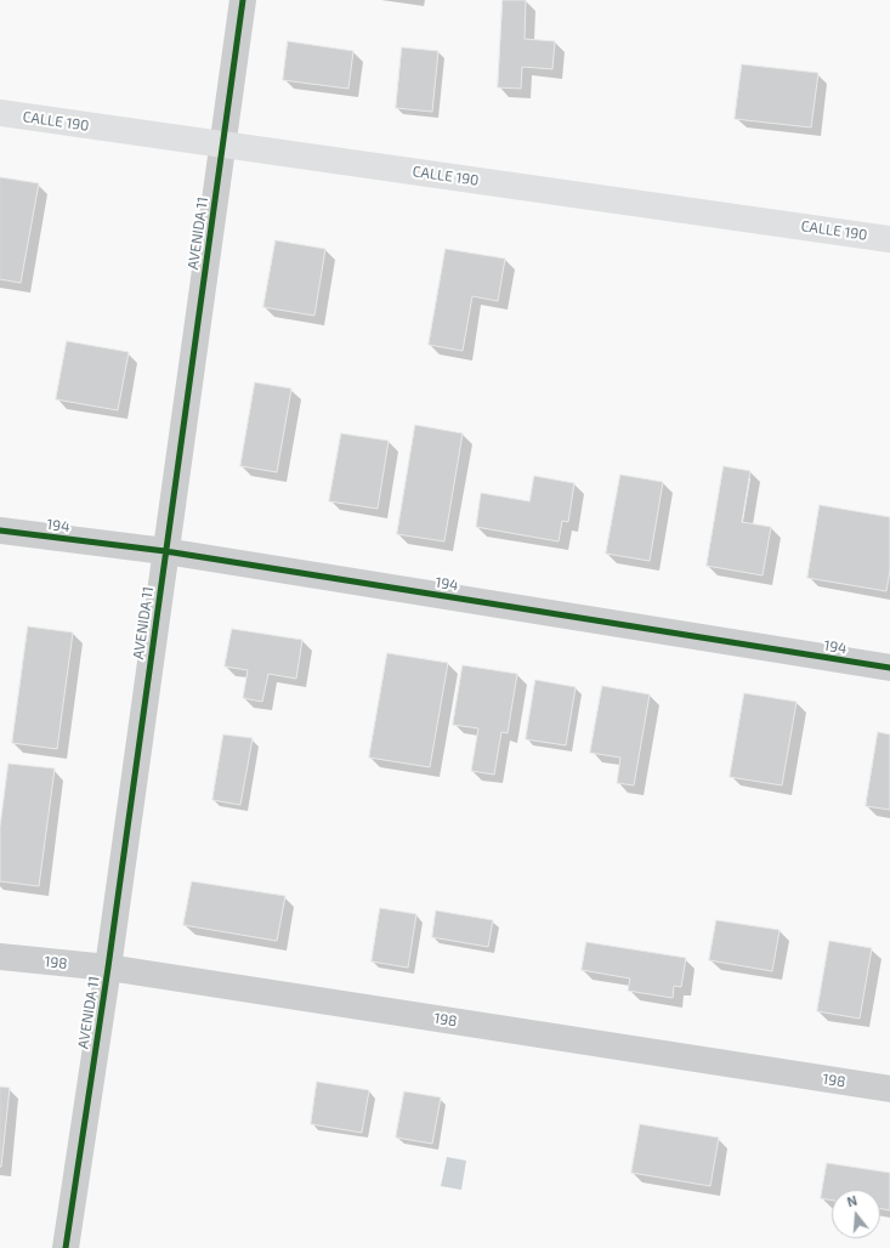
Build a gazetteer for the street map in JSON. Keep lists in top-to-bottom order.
{
  "streets": {
    "main road": ["CALLE 190"],
    "street": ["AVENIDA 11", "194", "198"]
  },
  "crossings": [
    ["CALLE 190", "AVENIDA 11"],
    ["AVENIDA 11", "194"],
    ["AVENIDA 11", "198"]
  ],
  "north": "top"
}
